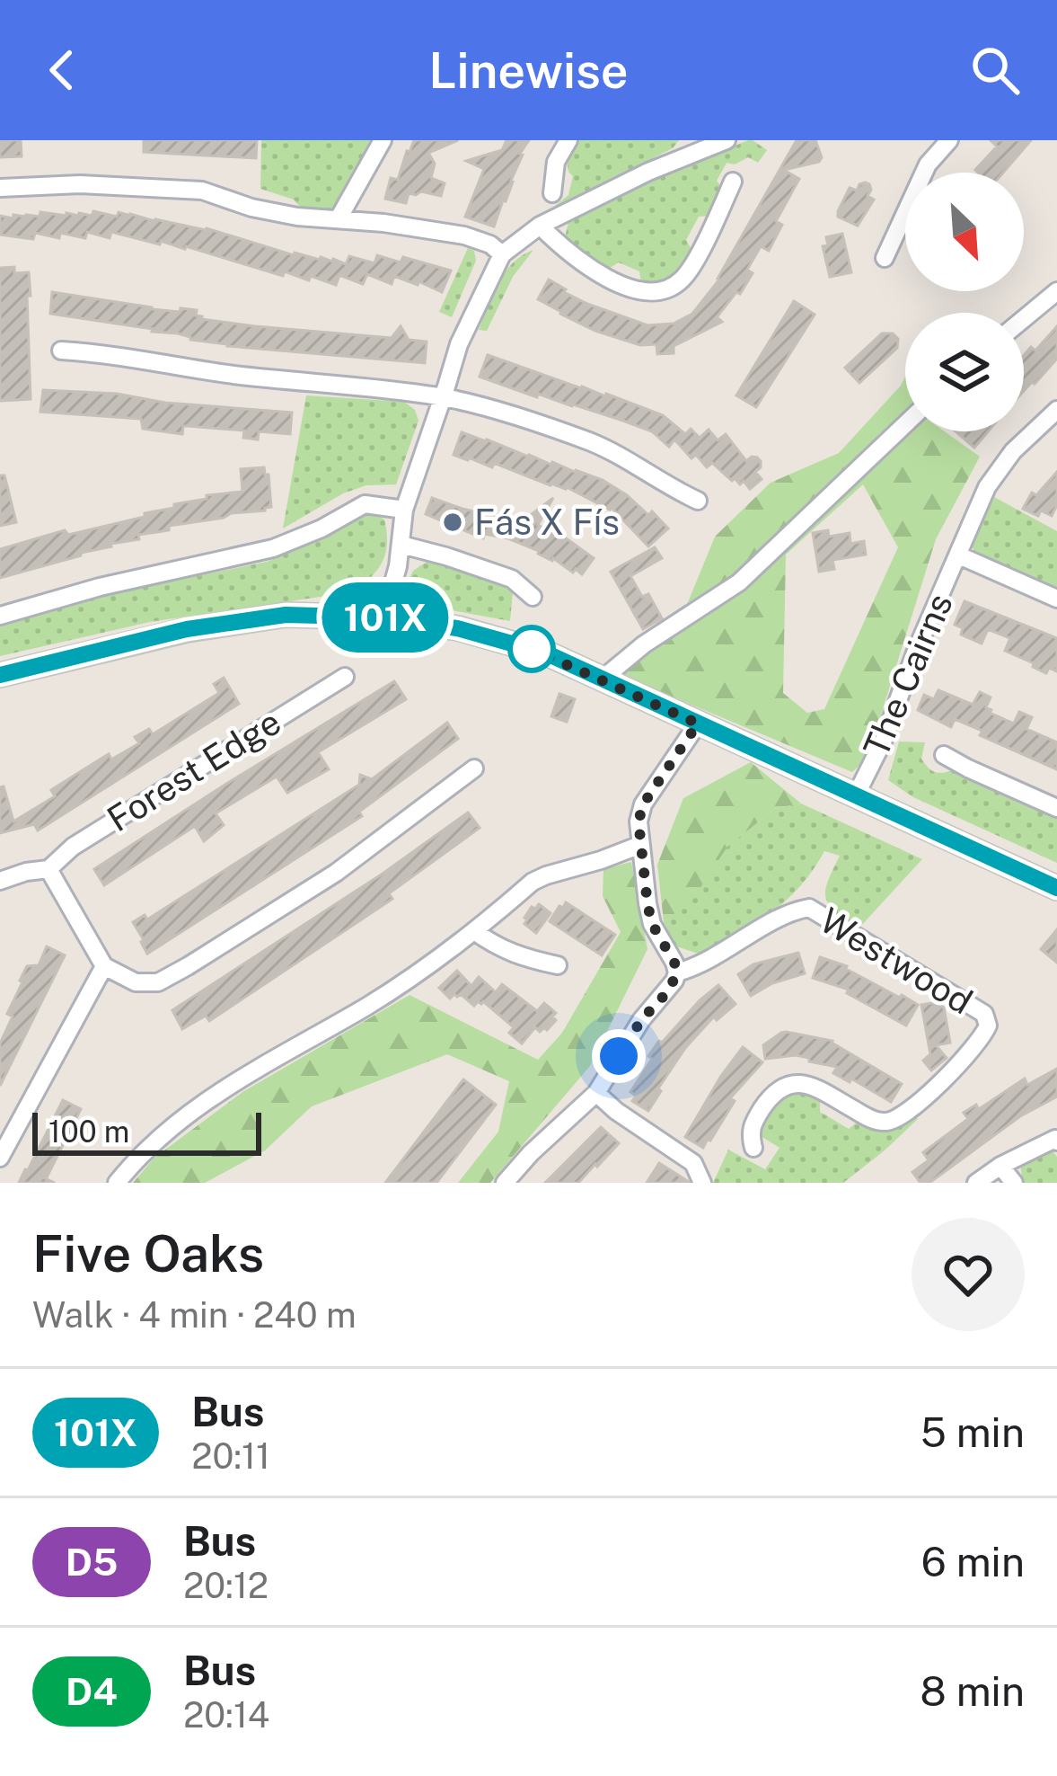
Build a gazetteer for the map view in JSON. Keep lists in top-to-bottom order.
{
  "streets": {
    "street": ["The Cairns", "Forest Edge", "Westwood"]
  },
  "places": ["Fás X Fís"],
  "lines": ["bus line 101X"],
  "scale_bar": "100 m",
  "north": "bottom right",
  "page": {
    "header": "Linewise",
    "on_map": "101X",
    "scale": "100 m",
    "heading": ["Five Oaks", "Walk · 4 min · 240 m"],
    "list": [
      {
        "mark": "101X",
        "name": "Bus",
        "note": "20:11",
        "value": "5 min"
      },
      {
        "mark": "D5",
        "name": "Bus",
        "note": "20:12",
        "value": "6 min"
      },
      {
        "mark": "D4",
        "name": "Bus",
        "note": "20:14",
        "value": "8 min"
      }
    ]
  }
}
